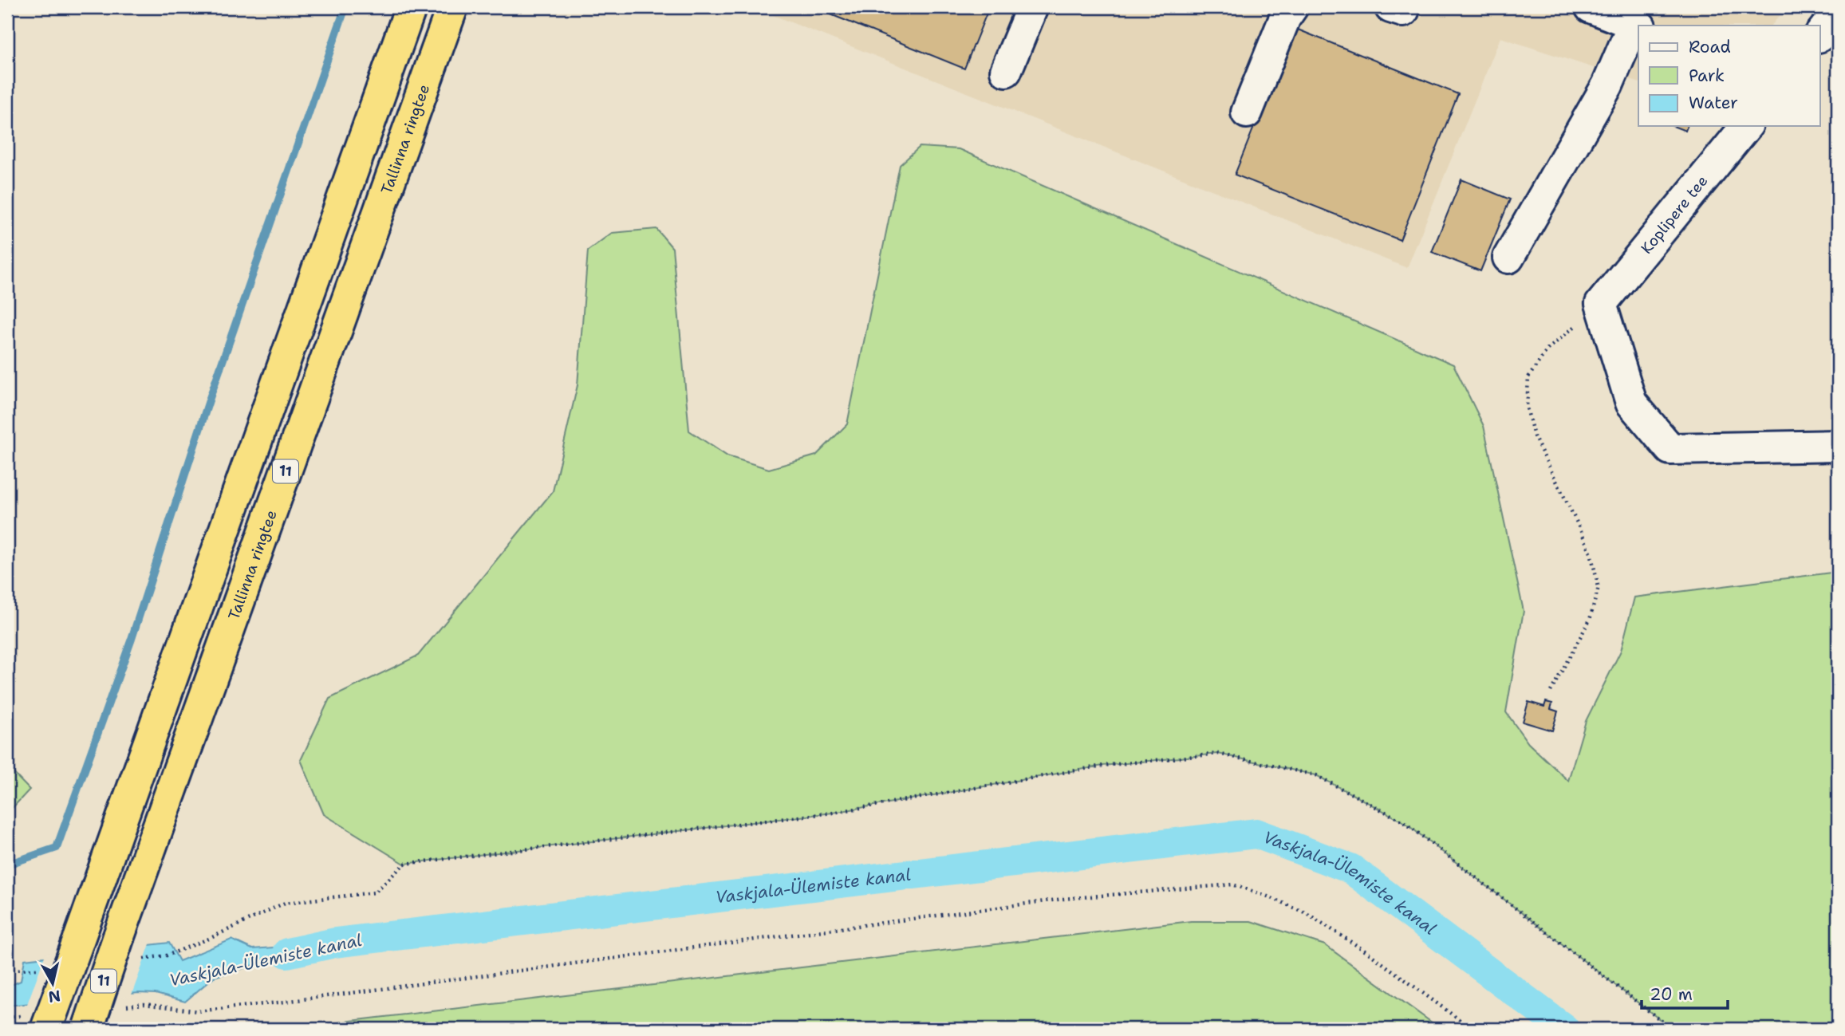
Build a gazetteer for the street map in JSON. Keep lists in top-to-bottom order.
{
  "streets": {
    "highway": ["Tallinna ringtee", "11"],
    "lane": ["Koplipere tee"]
  },
  "water": ["Vaskjala-Ülemiste kanal"],
  "legend": ["Road", "Park", "Water"],
  "scale_bar": "20 m",
  "north": "bottom"
}
